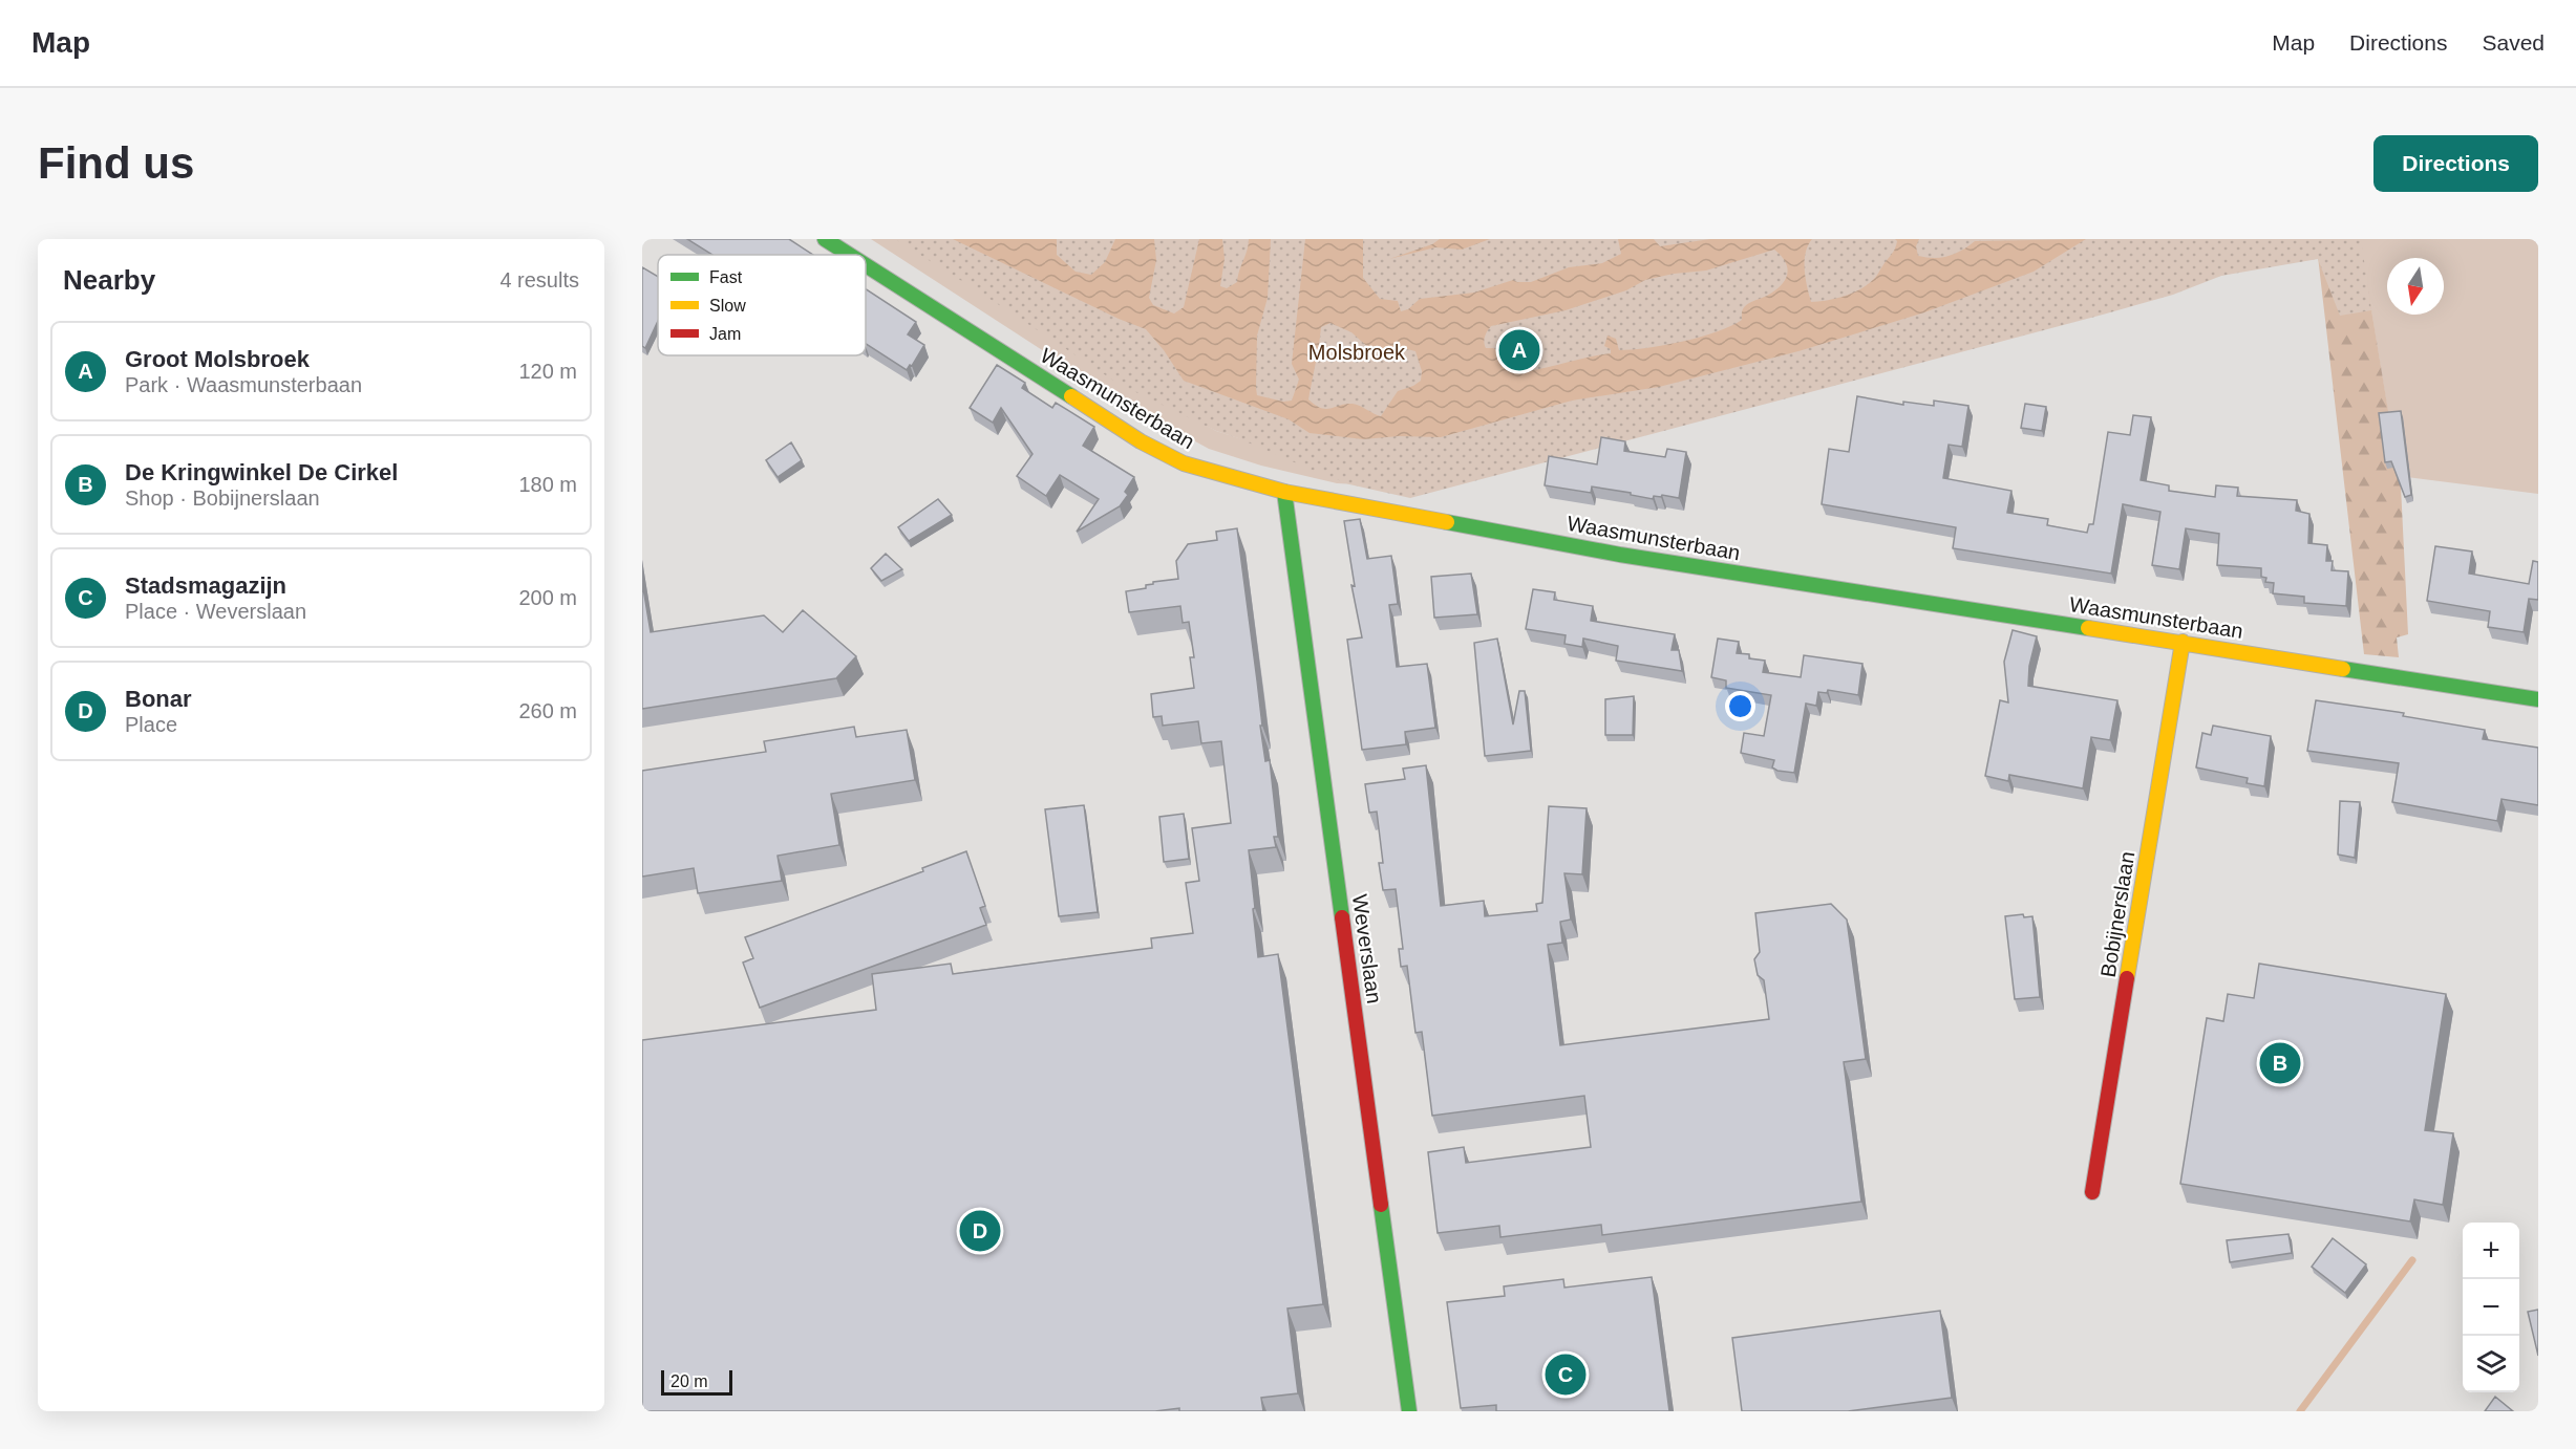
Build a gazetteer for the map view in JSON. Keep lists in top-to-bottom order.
{
  "streets": {
    "street": ["Waasmunsterbaan", "Bobijnerslaan", "Weverslaan"]
  },
  "crossings": [
    ["Waasmunsterbaan", "Bobijnerslaan"],
    ["Waasmunsterbaan", "Weverslaan"]
  ],
  "parks": ["Molsbroek"],
  "legend": ["Fast", "Slow", "Jam"],
  "scale_bar": "20 m",
  "north": "bottom",
  "page": {
    "header": "Map",
    "nav": ["Map", "Directions", "Saved"],
    "buttons": "Directions",
    "title": "Find us",
    "heading": ["Nearby", "4 results"],
    "list": [
      {
        "mark": "A",
        "name": "Groot Molsbroek",
        "note": "Park · Waasmunsterbaan",
        "value": "120 m"
      },
      {
        "mark": "B",
        "name": "De Kringwinkel De Cirkel",
        "note": "Shop · Bobijnerslaan",
        "value": "180 m"
      },
      {
        "mark": "C",
        "name": "Stadsmagazijn",
        "note": "Place · Weverslaan",
        "value": "200 m"
      },
      {
        "mark": "D",
        "name": "Bonar",
        "note": "Place",
        "value": "260 m"
      }
    ],
    "pins": [
      "A",
      "B",
      "D",
      "C"
    ],
    "map_buttons": ["+", "−"],
    "scale": "20 m"
  }
}
